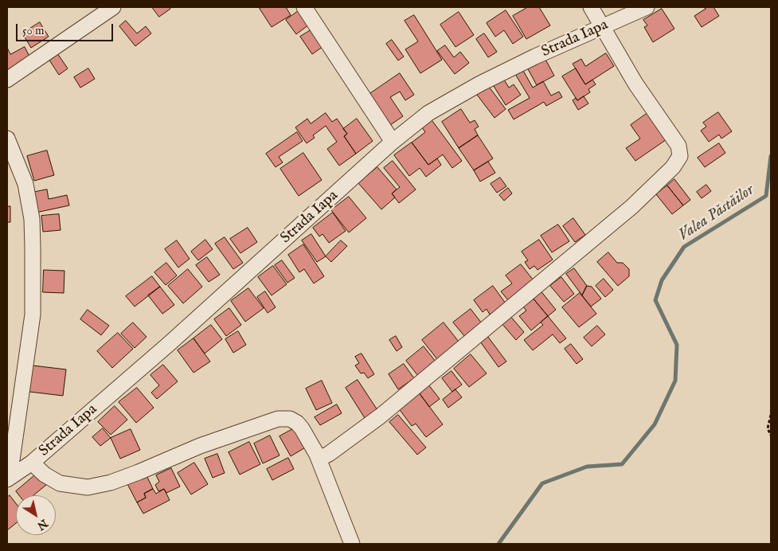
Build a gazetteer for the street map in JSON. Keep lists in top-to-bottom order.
{
  "streets": {
    "street": ["Strada Iapa"]
  },
  "water": ["Valea Păstăilor"],
  "scale_bar": "50 m",
  "north": "bottom right"
}
